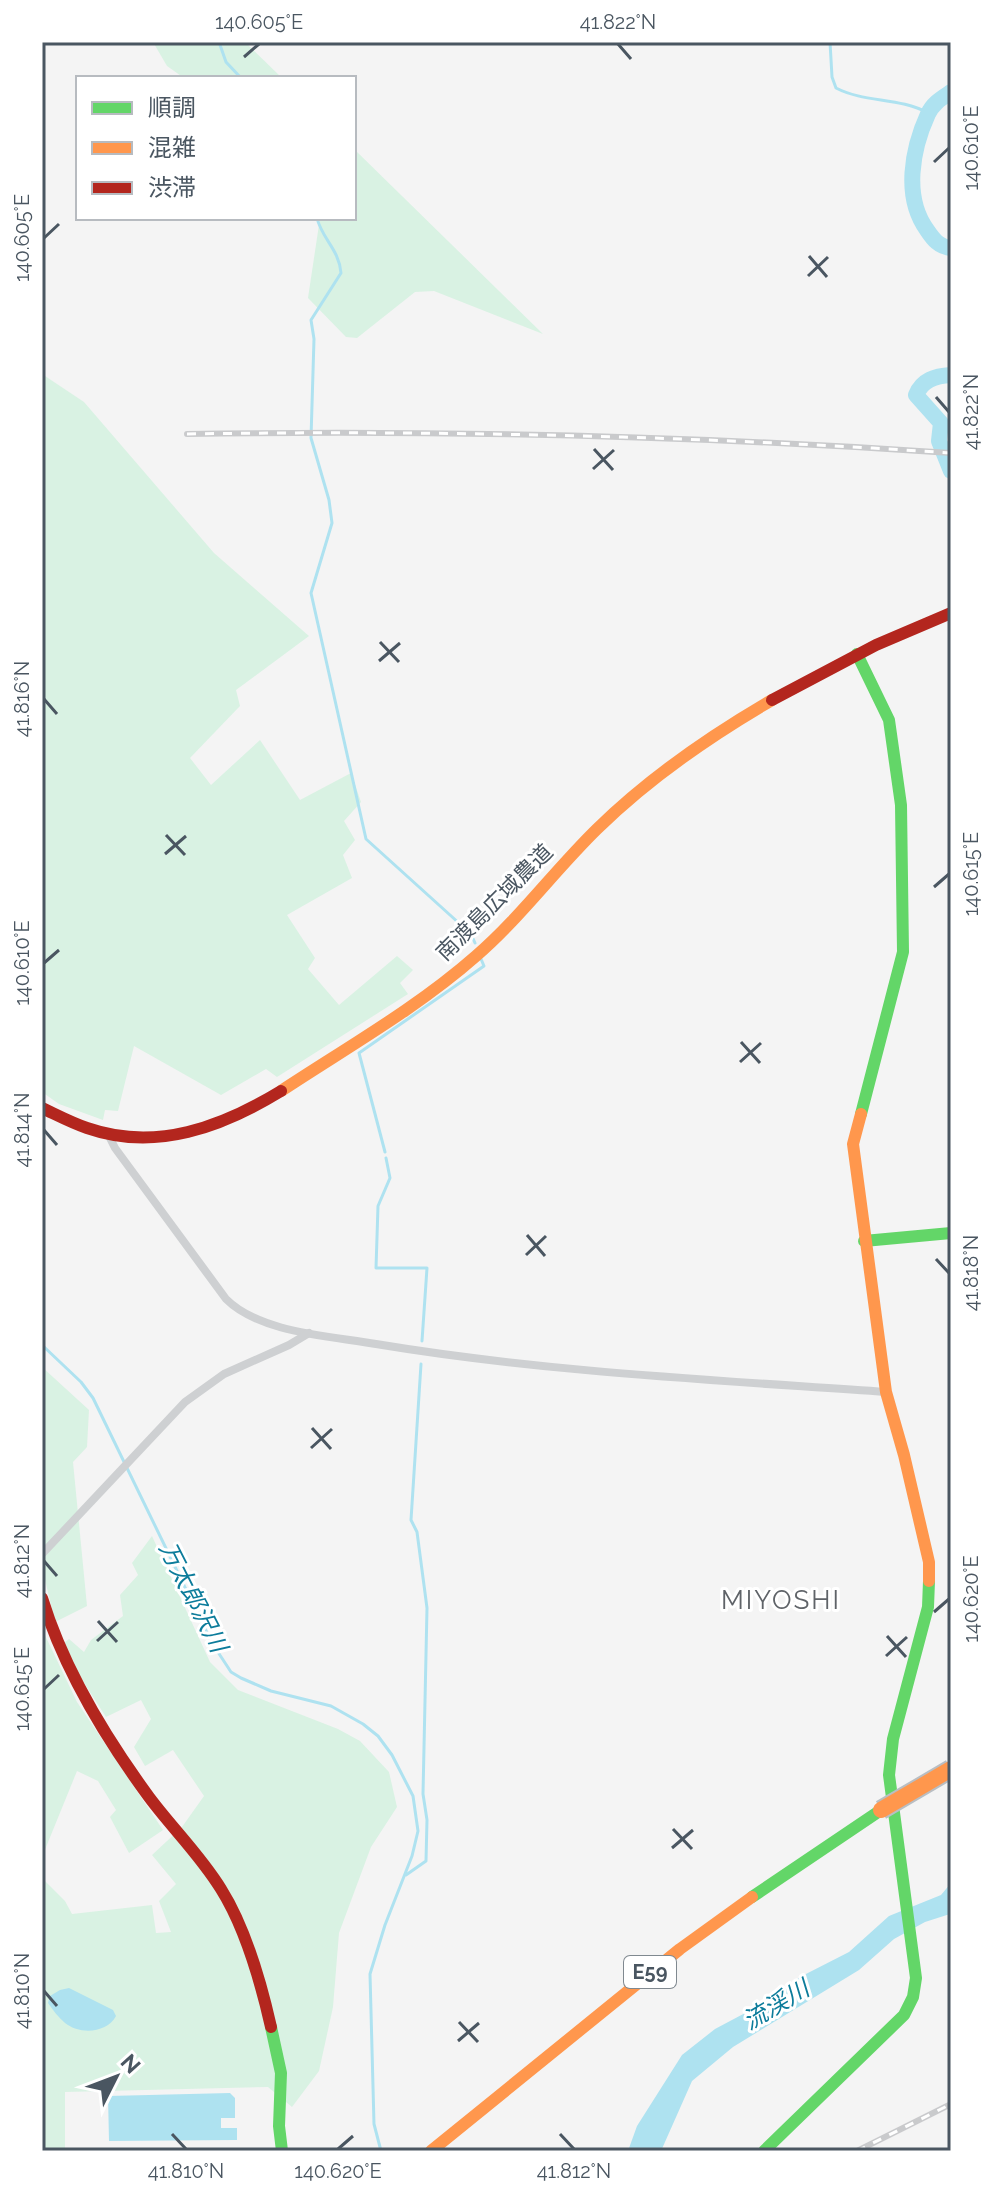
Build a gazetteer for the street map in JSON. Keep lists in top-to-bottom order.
{
  "streets": {
    "main road": ["南渡島広域農道", "E59"]
  },
  "districts": ["MIYOSHI"],
  "water": ["万太郎沢川", "流渓川"],
  "legend": ["順調", "混雑", "渋滞"],
  "north": "top right",
  "coordinates": [
    "140.605°E",
    "41.822°N",
    "140.610°E",
    "41.816°N",
    "140.615°E",
    "41.814°N",
    "41.818°N",
    "41.812°N",
    "140.620°E",
    "41.810°N"
  ]
}
